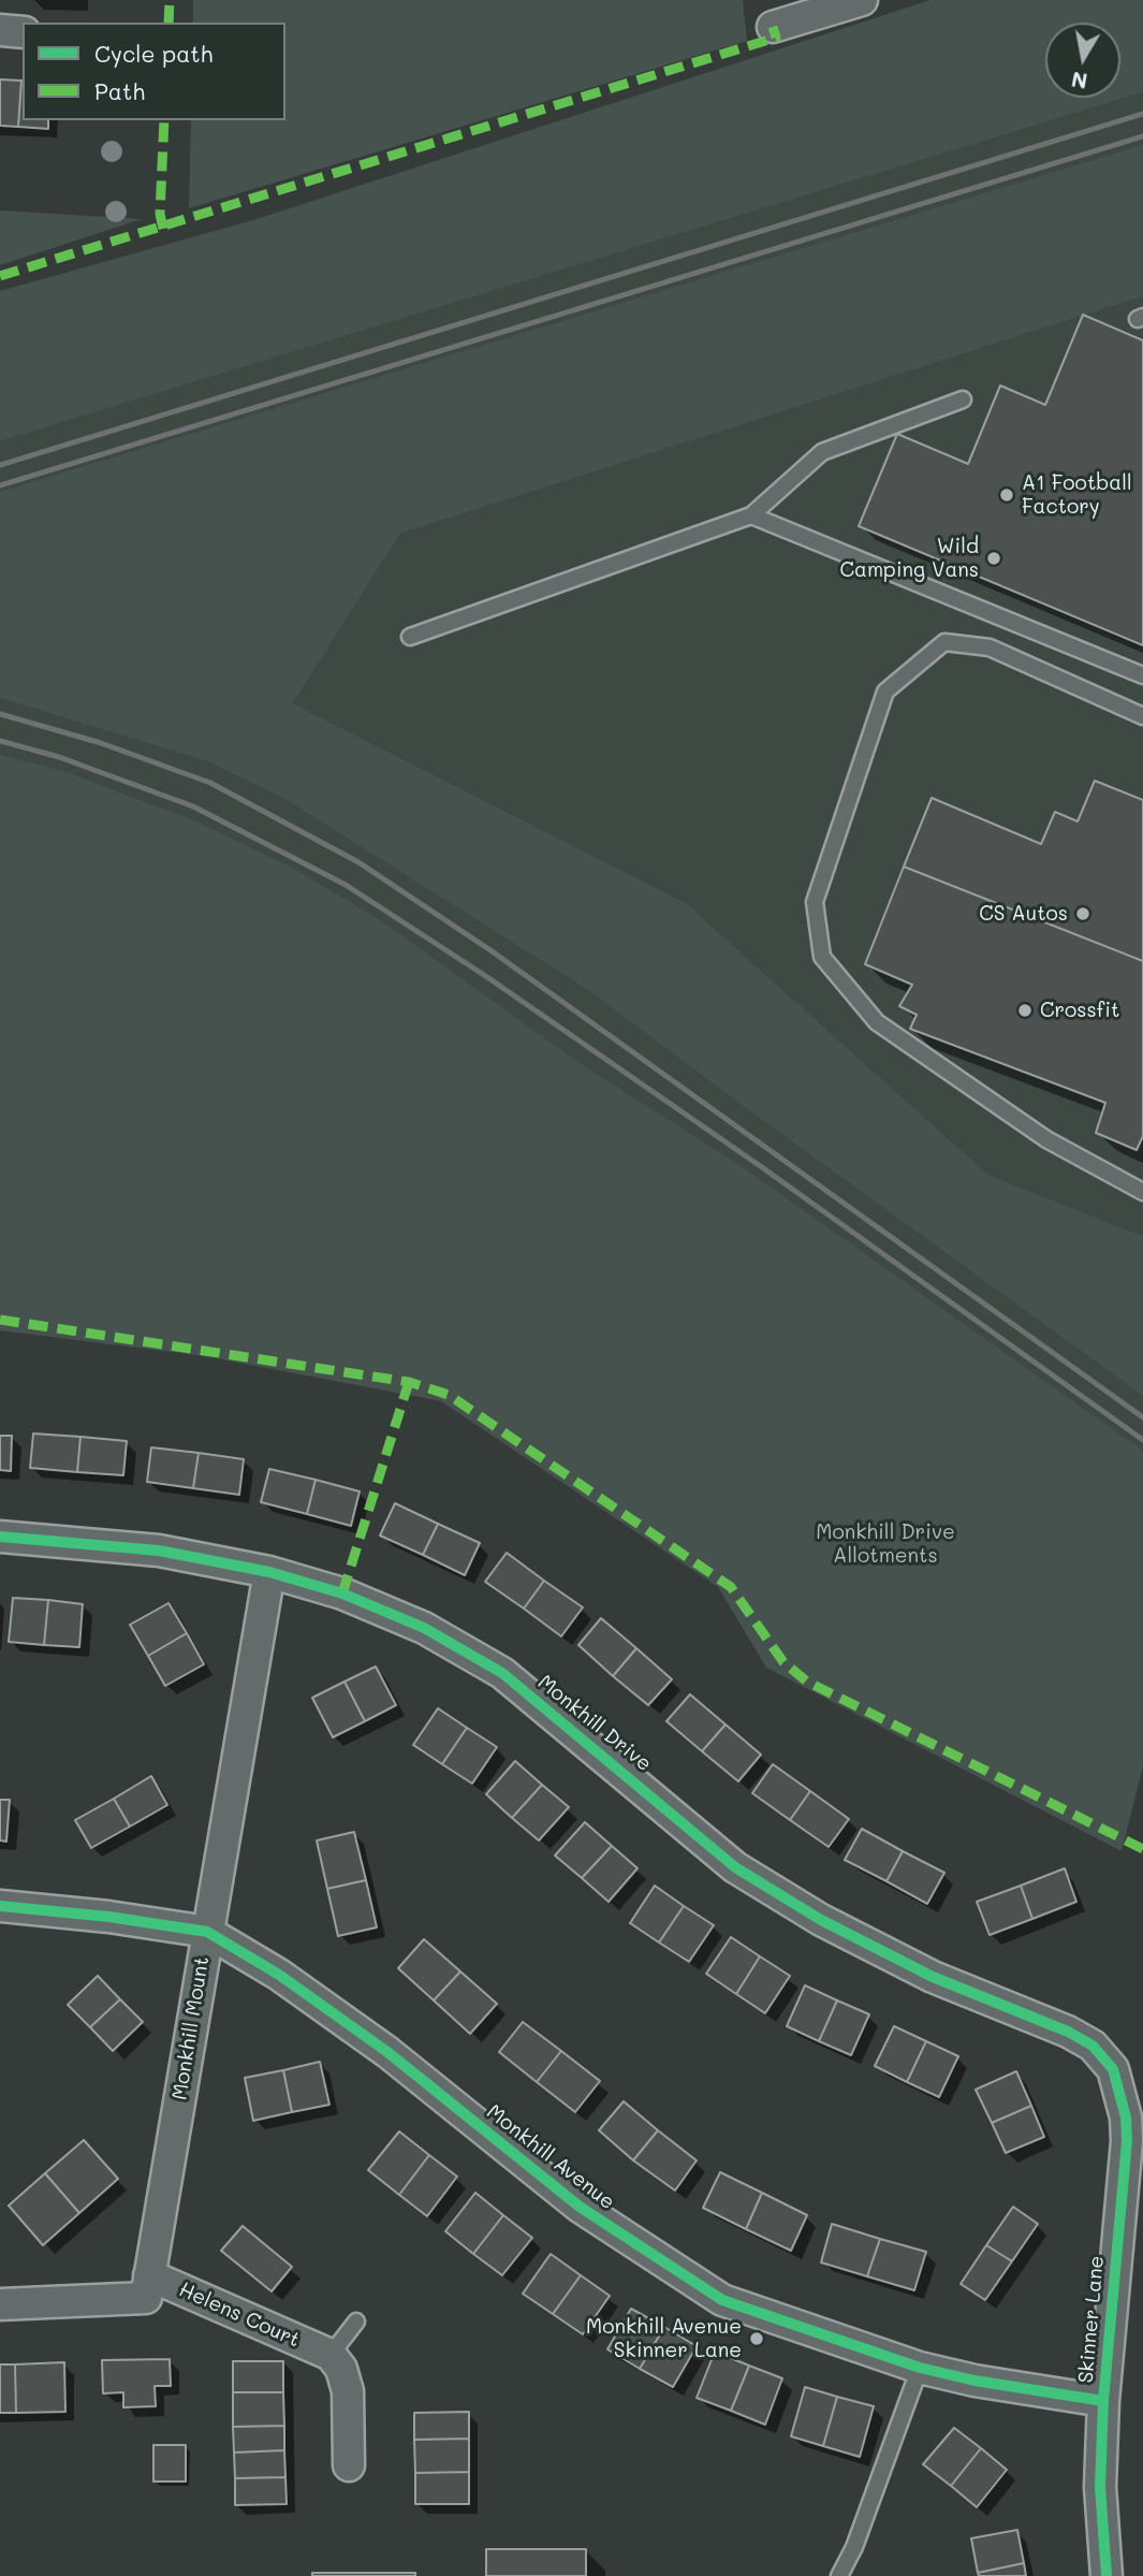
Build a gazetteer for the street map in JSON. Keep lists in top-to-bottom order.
{
  "streets": {
    "street": [
      "Monkhill Drive",
      "Monkhill Mount",
      "Monkhill Avenue",
      "Helens Court",
      "Skinner Lane"
    ]
  },
  "crossings": [
    ["Monkhill Drive", "Monkhill Mount"],
    ["Monkhill Drive", "Skinner Lane"],
    ["Monkhill Mount", "Monkhill Avenue"],
    ["Monkhill Mount", "Helens Court"],
    ["Monkhill Avenue", "Skinner Lane"]
  ],
  "parks": ["Monkhill Drive Allotments"],
  "places": [
    "A1 Football Factory",
    "Wild Camping Vans",
    "CS Autos",
    "Crossfit",
    "Monkhill Avenue Skinner Lane"
  ],
  "legend": ["Cycle path", "Path"],
  "north": "bottom"
}
